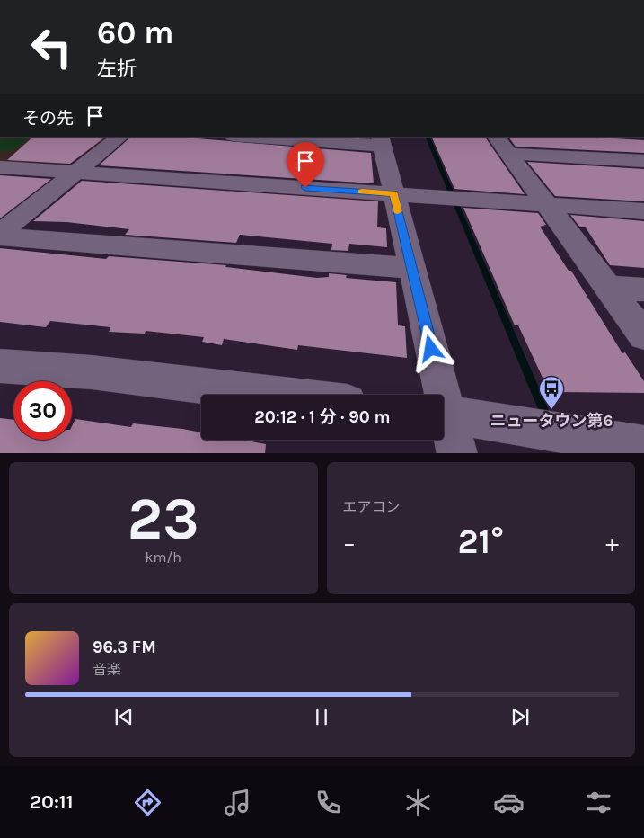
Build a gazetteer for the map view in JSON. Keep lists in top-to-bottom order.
{
  "places": {
    "bus stop": ["ニュータウン第6"]
  },
  "page": {
    "turn": ["60 m", "左折"],
    "then": "その先",
    "limit": "30",
    "trip": "20:12 · 1 分 · 90 m",
    "tile": [
      ["23", "km/h"],
      "エアコン"
    ],
    "heat": ["−", "21°", "+"],
    "song": ["96.3 FM", "音楽"],
    "tabs": "20:11"
  }
}
